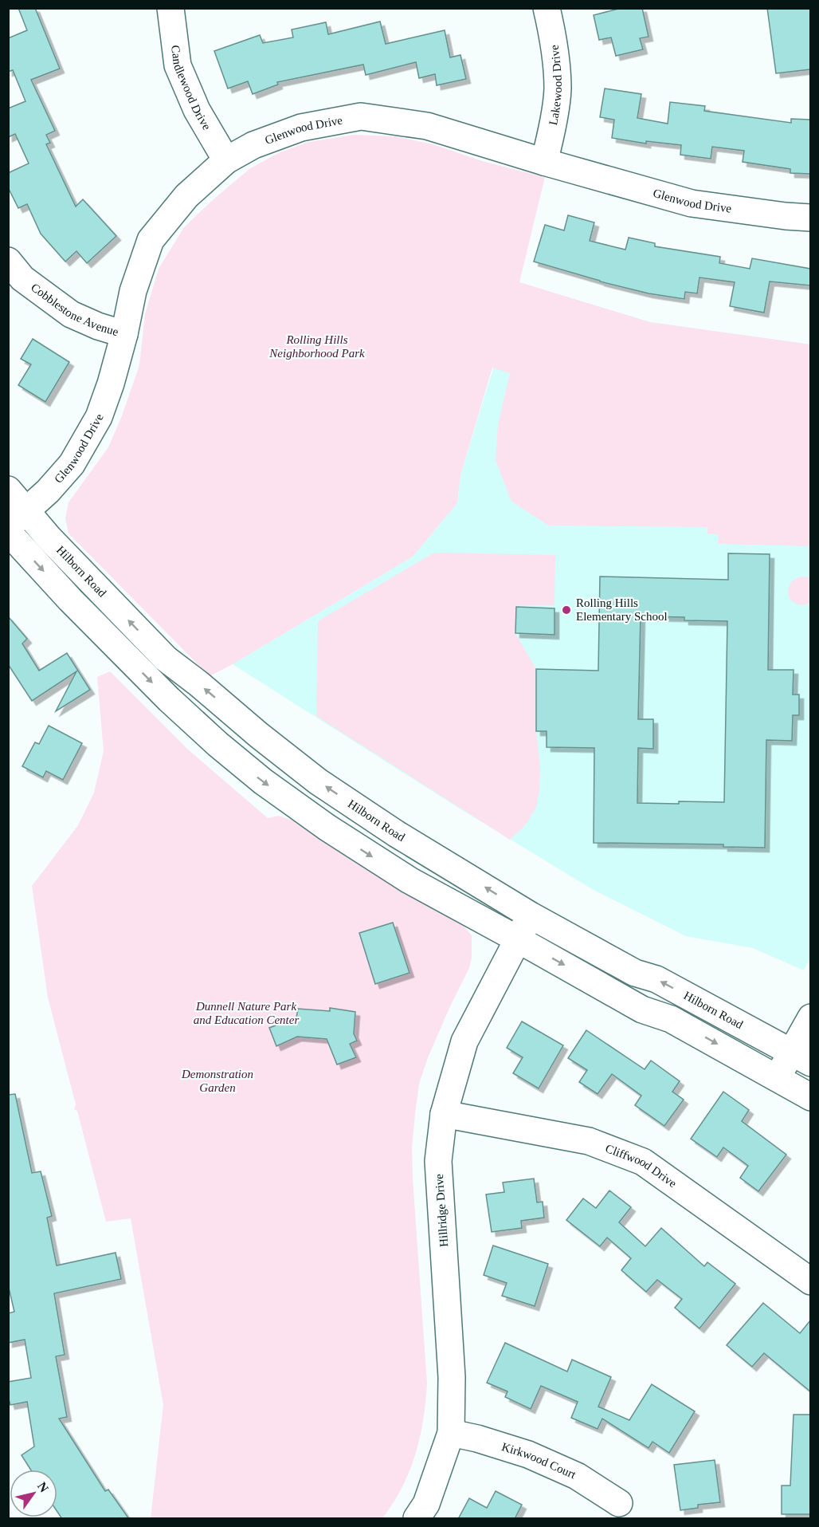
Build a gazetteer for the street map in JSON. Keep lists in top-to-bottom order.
{
  "streets": {
    "street": [
      "Lakewood Drive",
      "Candlewood Drive",
      "Glenwood Drive",
      "Cobblestone Avenue",
      "Hilborn Road",
      "Cliffwood Drive",
      "Hillridge Drive",
      "Kirkwood Court"
    ]
  },
  "crossings": [
    ["Lakewood Drive", "Glenwood Drive"],
    ["Candlewood Drive", "Glenwood Drive"],
    ["Glenwood Drive", "Cobblestone Avenue"],
    ["Glenwood Drive", "Hilborn Road"],
    ["Hilborn Road", "Hillridge Drive"],
    ["Cliffwood Drive", "Hillridge Drive"],
    ["Hillridge Drive", "Kirkwood Court"]
  ],
  "parks": ["Rolling Hills Neighborhood Park", "Dunnell Nature Park and Education Center", "Demonstration Garden"],
  "places": ["Rolling Hills Elementary School"],
  "north": "top right"
}
